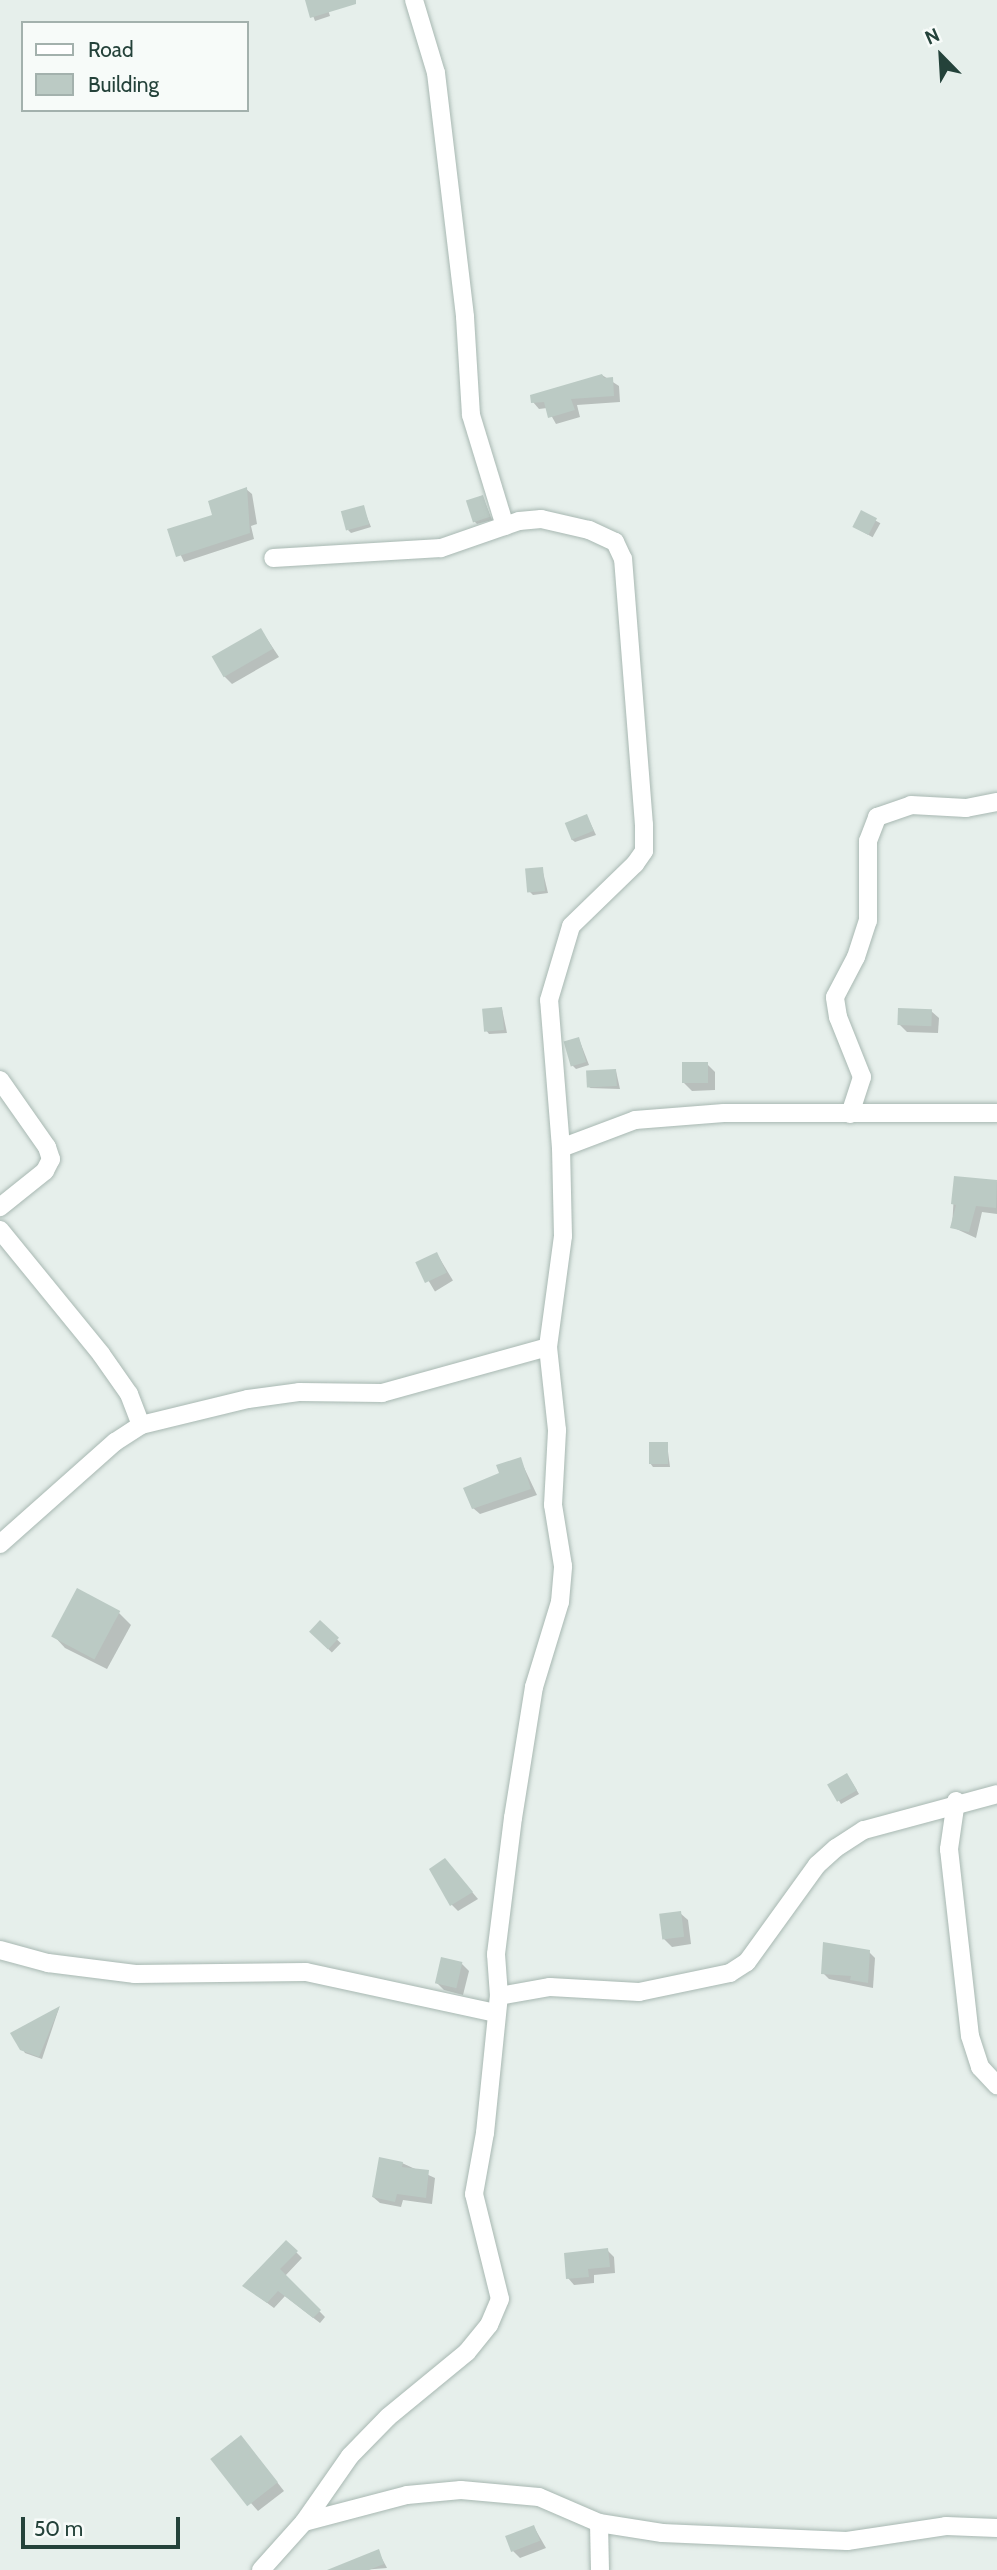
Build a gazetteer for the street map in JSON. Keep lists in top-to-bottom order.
{
  "legend": ["Road", "Building"],
  "scale_bar": "50 m",
  "north": "top left"
}
